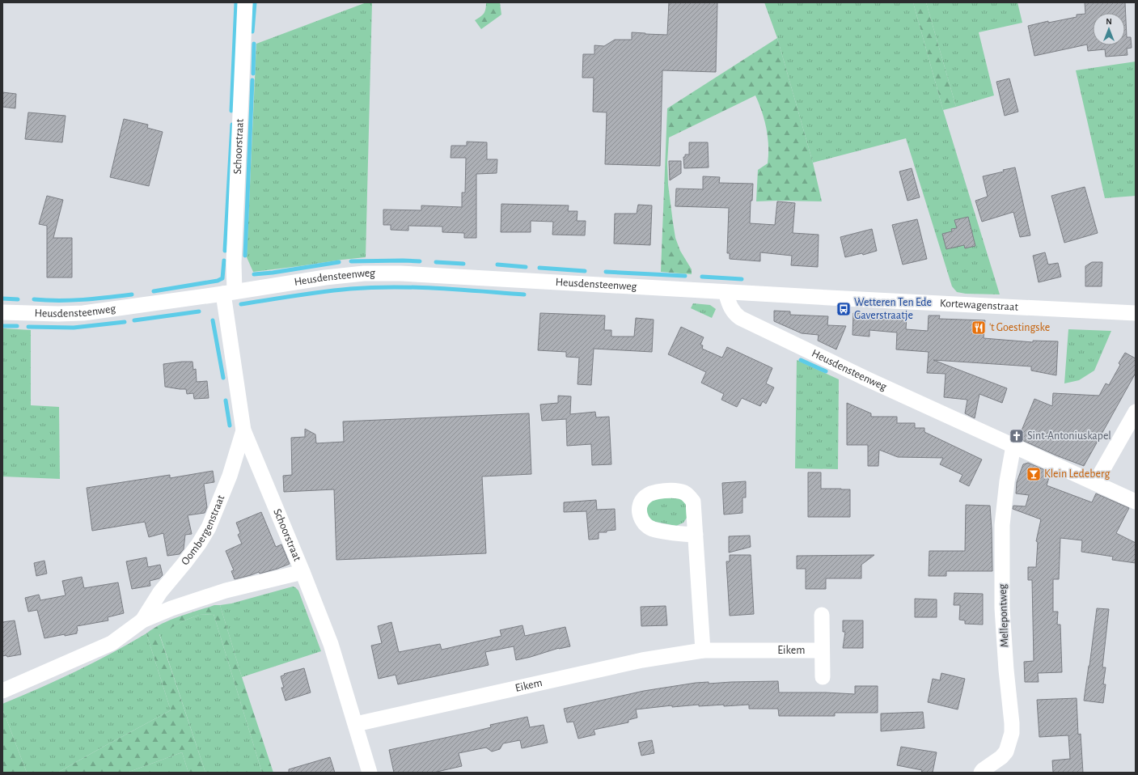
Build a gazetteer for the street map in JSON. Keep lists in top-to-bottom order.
{
  "streets": {
    "street": [
      "Schoorstraat",
      "Heusdensteenweg",
      "Kortewagenstraat",
      "Oombergenstraat",
      "Mellepontweg",
      "Eikem"
    ]
  },
  "crossings": [
    ["Schoorstraat", "Heusdensteenweg"],
    ["Schoorstraat", "Oombergenstraat"],
    ["Schoorstraat", "Eikem"],
    ["Heusdensteenweg", "Kortewagenstraat"],
    ["Heusdensteenweg", "Mellepontweg"]
  ],
  "places": {
    "bus stop": ["Wetteren Ten Ede Gaverstraatje"],
    "restaurant": ["'t Goestingske"],
    "church": ["Sint-Antoniuskapel"],
    "bar": ["Klein Ledeberg"]
  },
  "north": "top"
}
